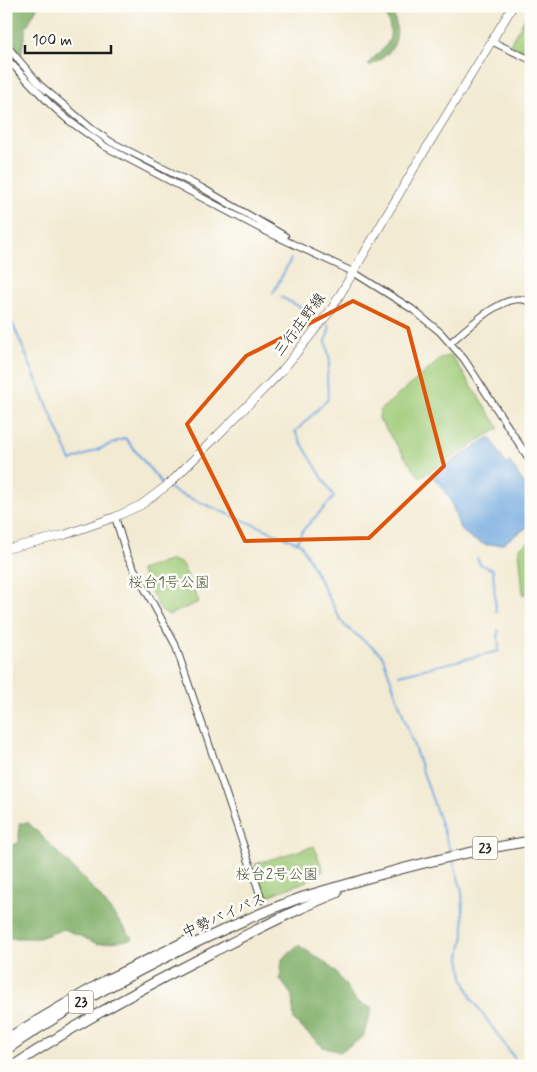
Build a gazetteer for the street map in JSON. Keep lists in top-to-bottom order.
{
  "streets": {
    "highway": ["23", "中勢バイパス"],
    "main road": ["三行庄野線"]
  },
  "crossings": [
    ["23", "中勢バイパス"]
  ],
  "parks": ["桜台1号公園", "桜台2号公園"],
  "scale_bar": "100 m"
}
